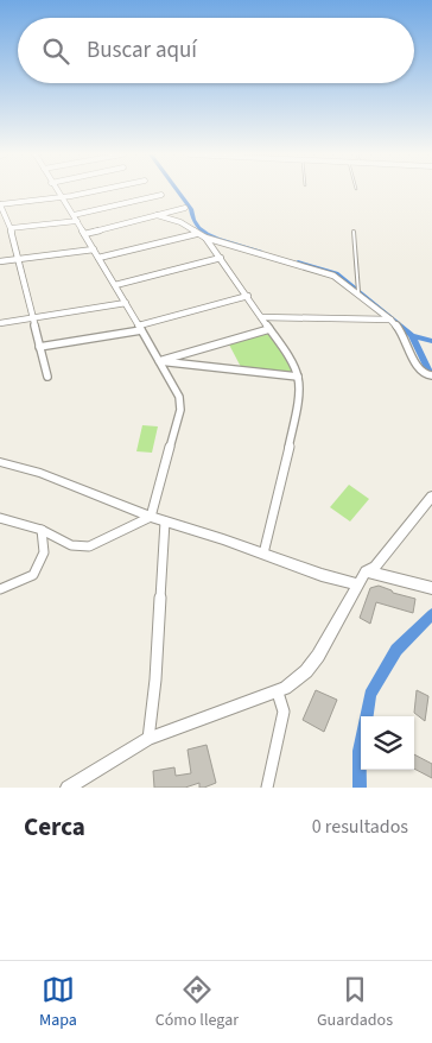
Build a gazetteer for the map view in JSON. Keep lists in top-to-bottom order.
{
  "page": {
    "search": "Buscar aquí",
    "heading": ["Cerca", "0 resultados"],
    "nav": ["Mapa", "Cómo llegar", "Guardados"]
  }
}
